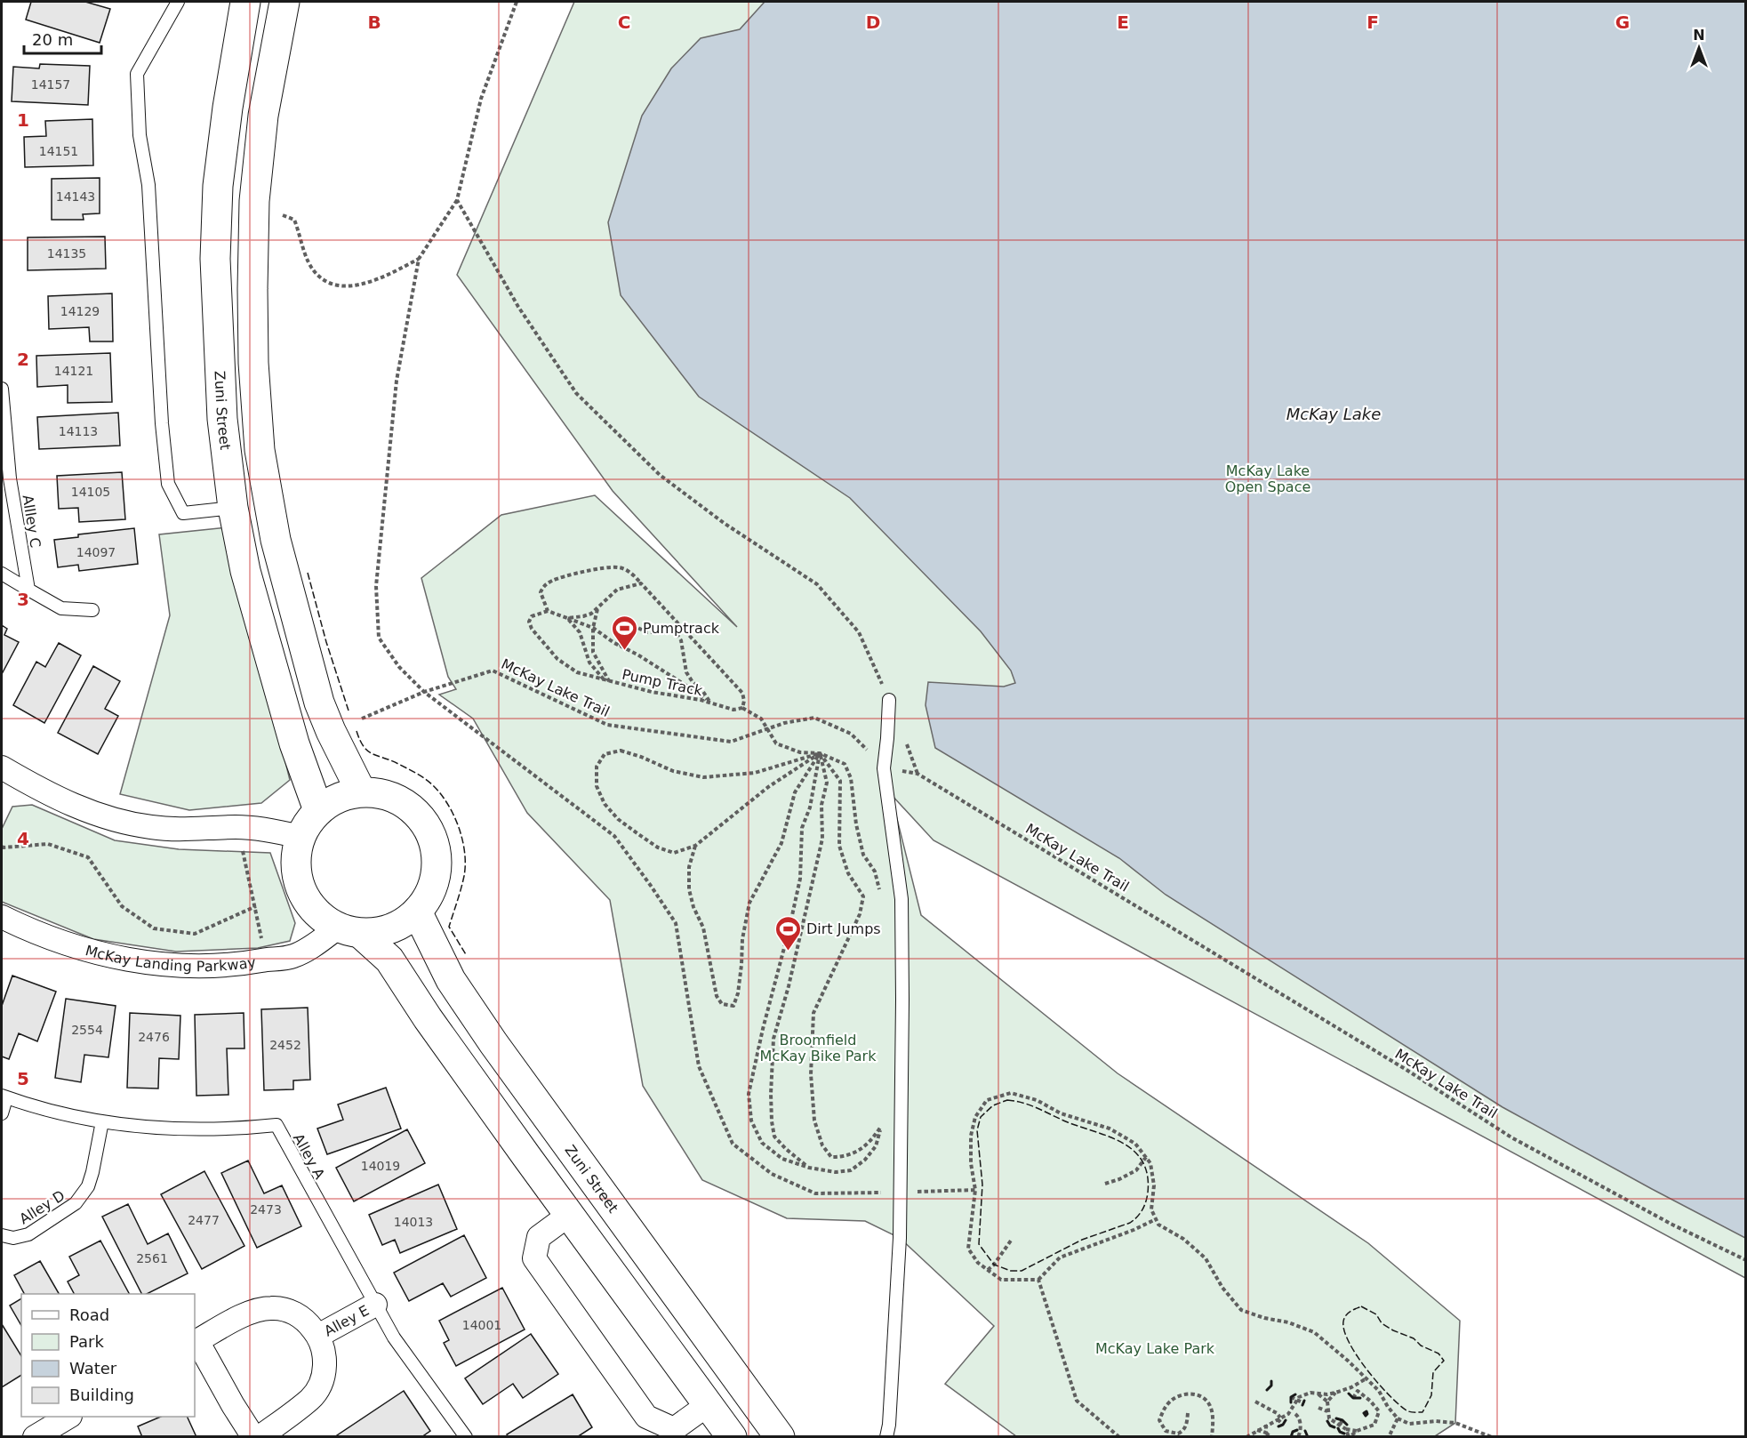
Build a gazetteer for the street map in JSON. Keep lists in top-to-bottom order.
{
  "streets": {
    "main road": ["Zuni Street"],
    "street": ["McKay Landing Parkway", "Alley E"],
    "lane": ["Allley C", "Alley A", "Alley D"],
    "path": ["Pump Track", "McKay Lake Trail"]
  },
  "crossings": [
    ["Zuni Street", "McKay Landing Parkway"],
    ["Alley A", "Alley D"],
    ["Alley A", "Alley E"]
  ],
  "water": ["McKay Lake"],
  "parks": ["McKay Lake Open Space", "Broomfield McKay Bike Park", "McKay Lake Park"],
  "places": {
    "sports": ["Pumptrack", "Dirt Jumps"]
  },
  "house_numbers": [
    "14157",
    "14151",
    "14143",
    "14135",
    "14129",
    "14121",
    "14113",
    "14105",
    "14097",
    "2554",
    "2476",
    "2452",
    "14019",
    "2473",
    "2477",
    "14013",
    "2561",
    "14001"
  ],
  "legend": [
    "Road",
    "Park",
    "Water",
    "Building"
  ],
  "scale_bar": "20 m",
  "north": "top",
  "grid": {
    "columns": [
      "B",
      "C",
      "D",
      "E",
      "F",
      "G"
    ],
    "rows": [
      "1",
      "2",
      "3",
      "4",
      "5"
    ]
  }
}
